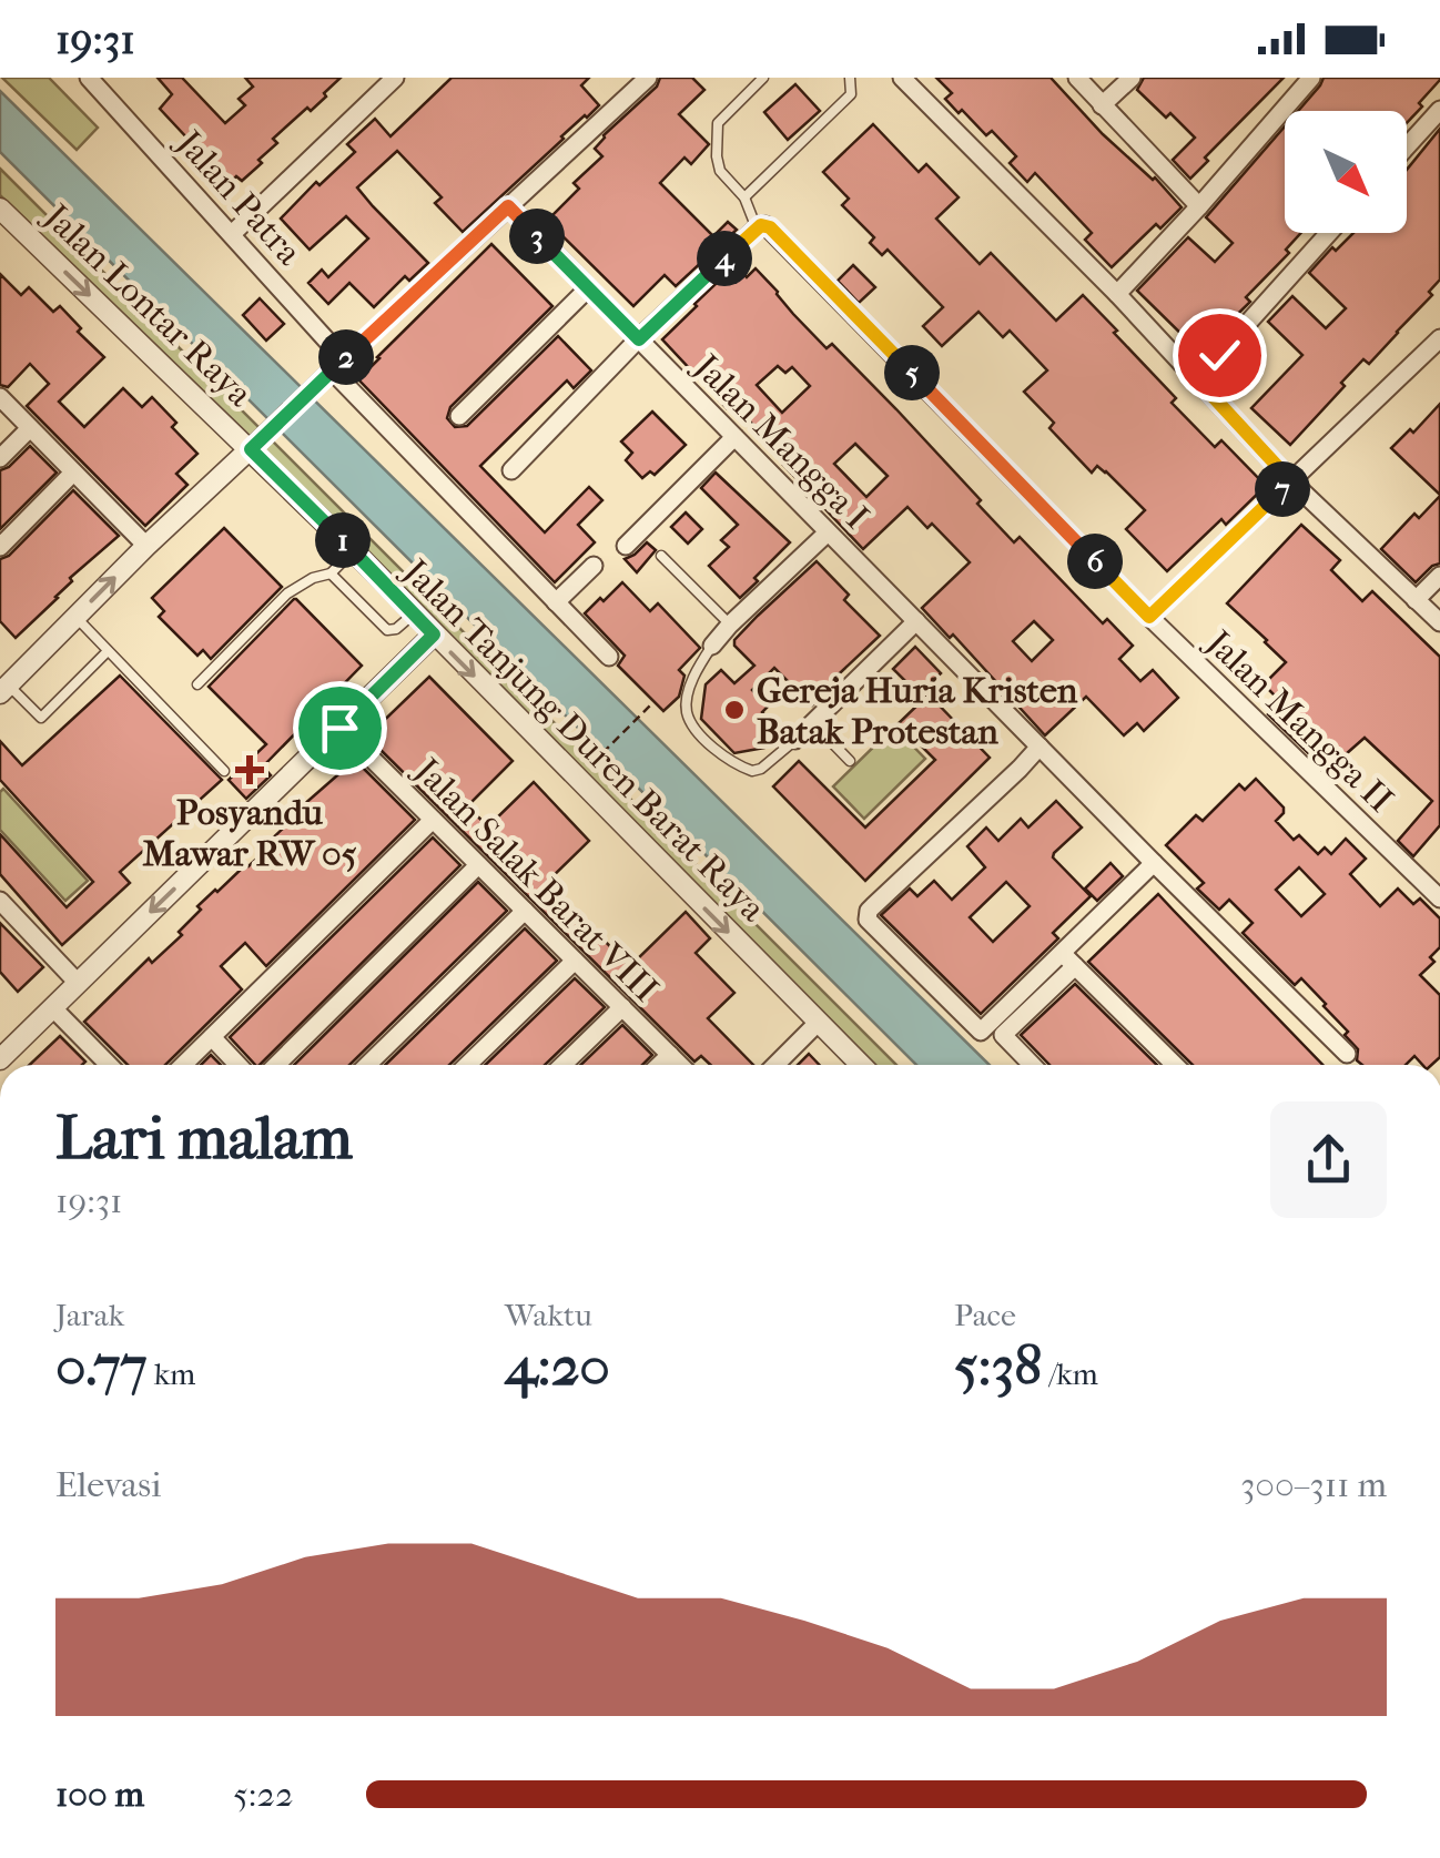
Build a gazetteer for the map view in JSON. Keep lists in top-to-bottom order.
{
  "streets": {
    "street": [
      "Jalan Patra",
      "Jalan Lontar Raya",
      "Jalan Mangga I",
      "Jalan Mangga II",
      "Jalan Tanjung Duren Barat Raya",
      "Jalan Salak Barat VIII"
    ]
  },
  "crossings": [
    ["Jalan Lontar Raya", "Jalan Tanjung Duren Barat Raya"]
  ],
  "one_way": ["Jalan Tanjung Duren Barat Raya"],
  "places": {
    "other": ["Gereja Huria Kristen Batak Protestan"],
    "health": ["Posyandu Mawar RW 05"]
  },
  "north": "bottom right",
  "page": {
    "status": "19:31",
    "pins": [
      "3",
      "4",
      "2",
      "5",
      "7",
      "1",
      "6"
    ],
    "heading": ["Lari malam", "19:31"],
    "stats": [
      ["Jarak", "0.77 km"],
      ["Waktu", "4:20"],
      ["Pace", "5:38 /km"]
    ],
    "chart": ["Elevasi", "300–311 m"],
    "list": [
      {
        "name": "100 m",
        "note": "5:22"
      }
    ]
  }
}
